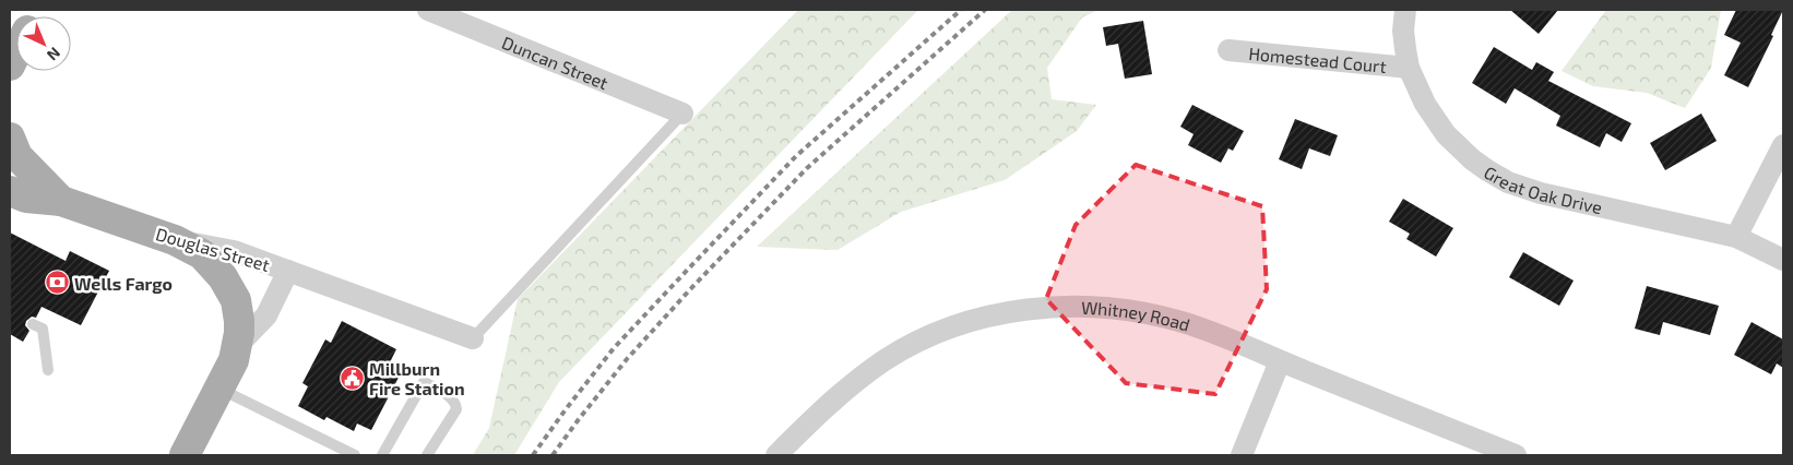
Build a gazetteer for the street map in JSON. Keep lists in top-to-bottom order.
{
  "streets": {
    "main road": ["Douglas Street"],
    "street": [
      "Homestead Court",
      "Duncan Street",
      "Great Oak Drive",
      "Whitney Road"
    ]
  },
  "crossings": [
    ["Homestead Court", "Great Oak Drive"]
  ],
  "places": {
    "bank": ["Wells Fargo"],
    "public building": ["Millburn Fire Station"]
  },
  "north": "bottom right"
}
